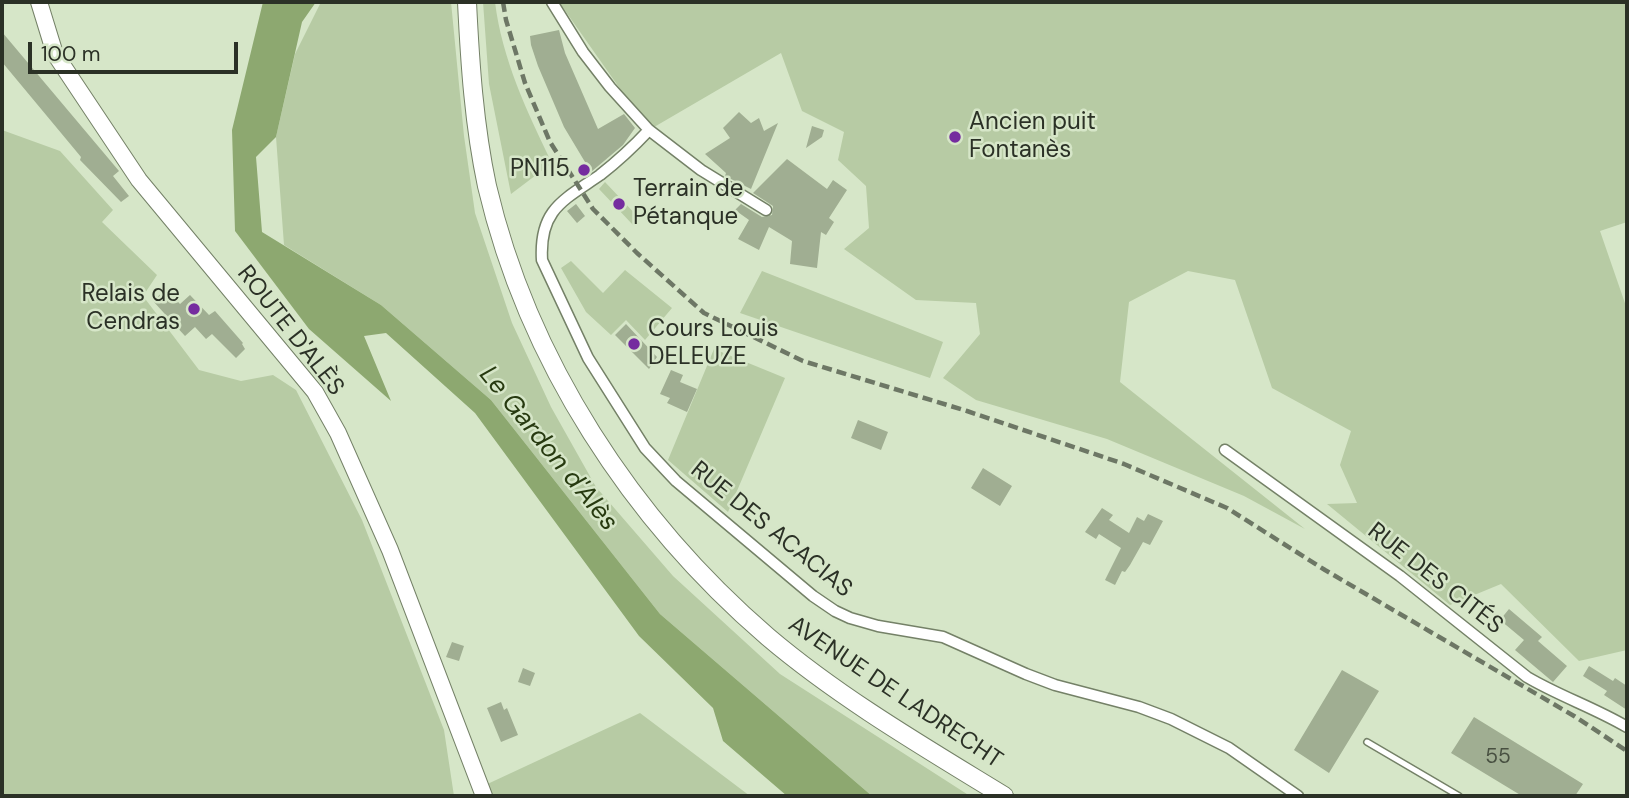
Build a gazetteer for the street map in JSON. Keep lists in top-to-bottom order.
{
  "streets": {
    "main road": ["ROUTE D'ALÈS", "AVENUE DE LADRECHT"],
    "street": ["RUE DES ACACIAS", "RUE DES CITÉS"]
  },
  "water": ["Le Gardon d'Alès"],
  "places": [
    "Ancien puit Fontanès",
    "PN115",
    "Terrain de Pétanque",
    "Relais de Cendras",
    "Cours Louis DELEUZE"
  ],
  "house_numbers": ["55"],
  "scale_bar": "100 m"
}
